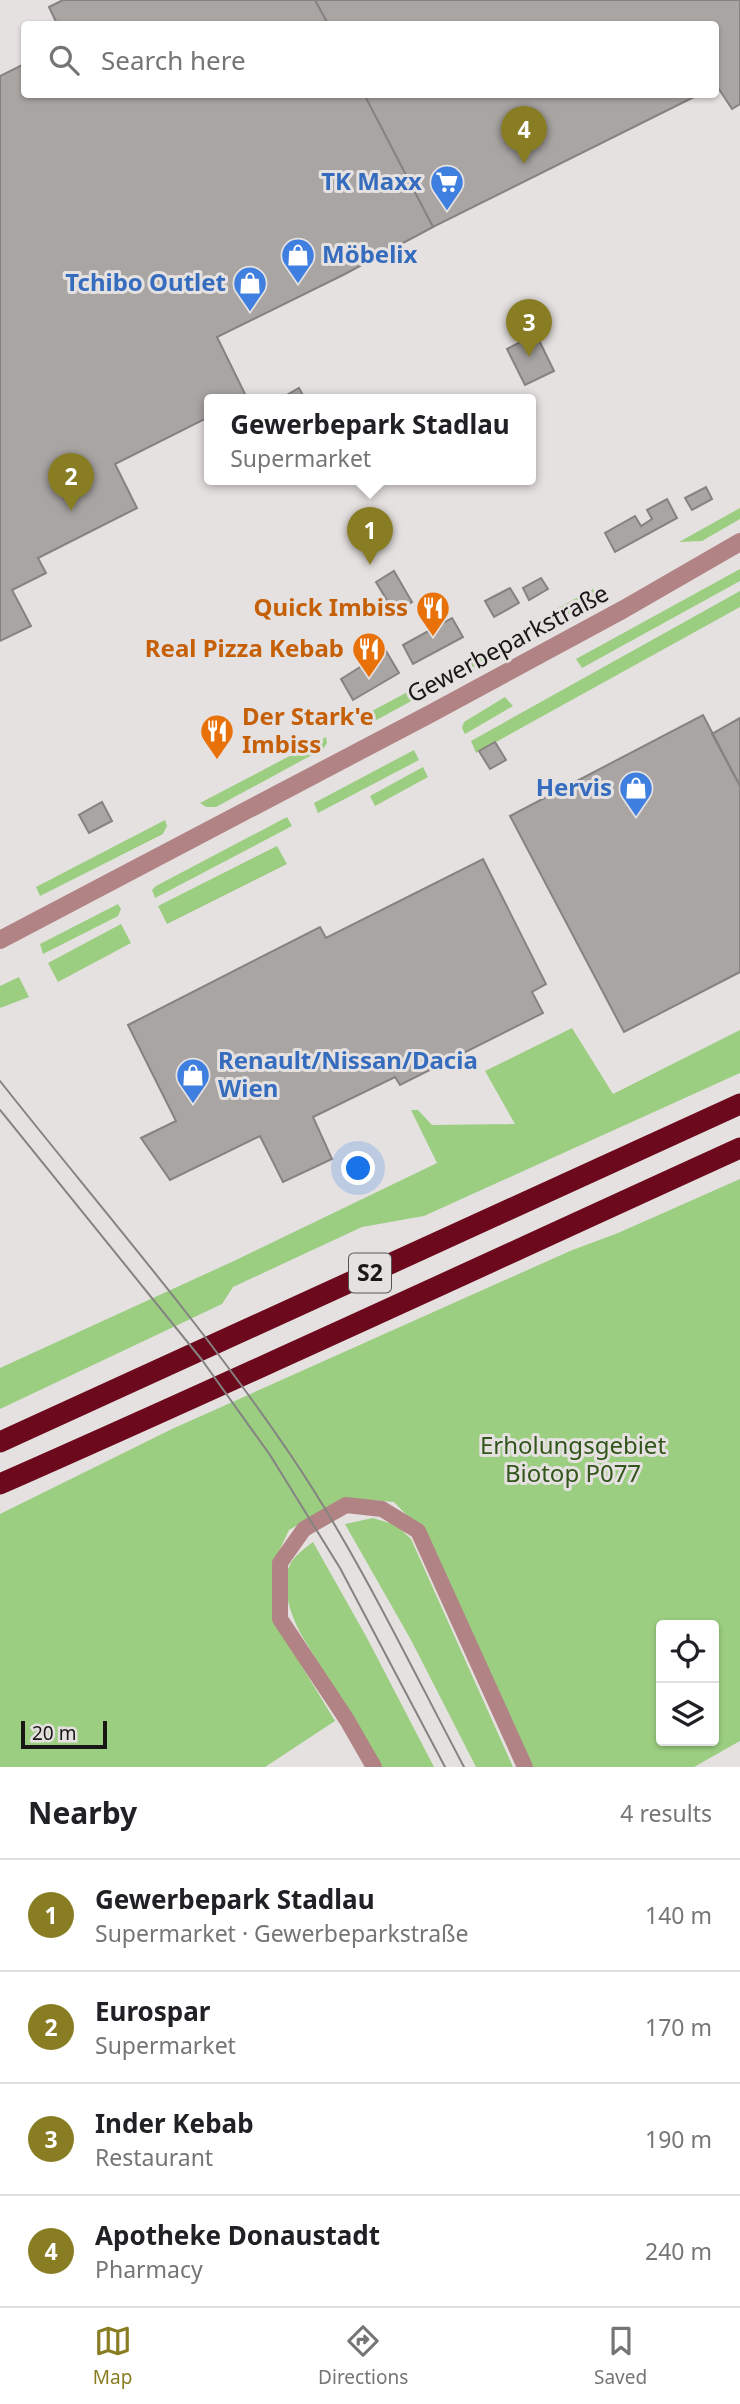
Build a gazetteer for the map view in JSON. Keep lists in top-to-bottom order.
{
  "streets": {
    "highway": ["S2"],
    "street": ["Gewerbeparkstraße"]
  },
  "parks": ["Erholungsgebiet Biotop P077"],
  "places": {
    "supermarket": ["TK Maxx"],
    "shop": [
      "Möbelix",
      "Tchibo Outlet",
      "Hervis",
      "Renault/Nissan/Dacia Wien"
    ],
    "restaurant": ["Quick Imbiss", "Real Pizza Kebab", "Der Stark'e Imbiss"]
  },
  "scale_bar": "20 m",
  "page": {
    "search": "Search here",
    "pins": [
      "4",
      "3",
      "2",
      "1"
    ],
    "popup": ["Gewerbepark Stadlau", "Supermarket"],
    "scale": "20 m",
    "heading": ["Nearby", "4 results"],
    "list": [
      {
        "mark": "1",
        "name": "Gewerbepark Stadlau",
        "note": "Supermarket · Gewerbeparkstraße",
        "value": "140 m"
      },
      {
        "mark": "2",
        "name": "Eurospar",
        "note": "Supermarket",
        "value": "170 m"
      },
      {
        "mark": "3",
        "name": "Inder Kebab",
        "note": "Restaurant",
        "value": "190 m"
      },
      {
        "mark": "4",
        "name": "Apotheke Donaustadt",
        "note": "Pharmacy",
        "value": "240 m"
      }
    ],
    "nav": ["Map", "Directions", "Saved"]
  }
}
